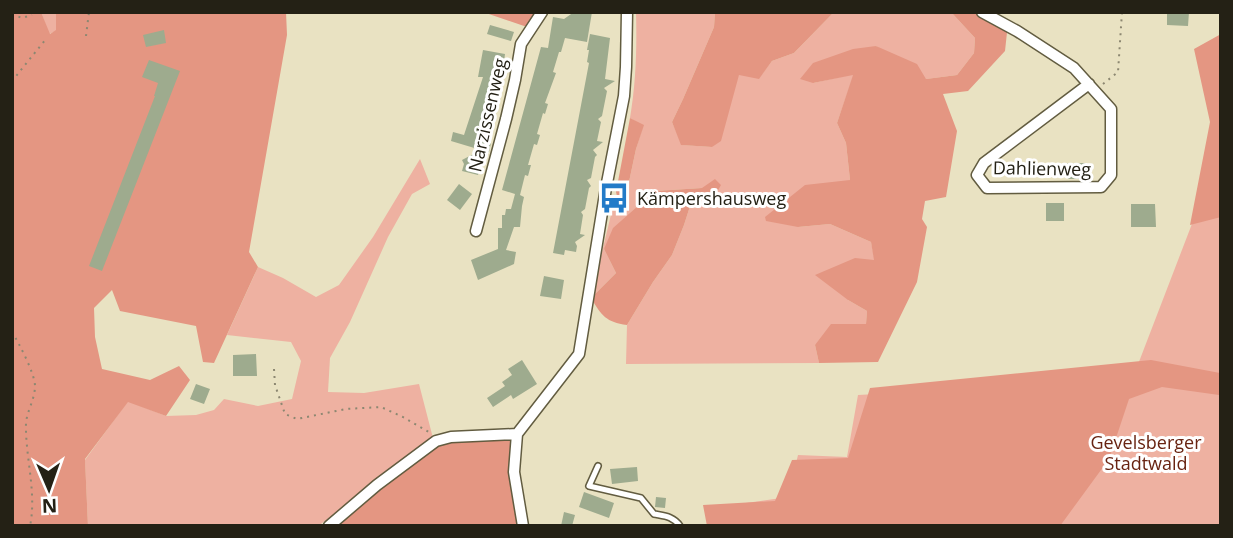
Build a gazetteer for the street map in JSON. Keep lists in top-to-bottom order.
{
  "streets": {
    "street": ["Narzissenweg", "Dahlienweg"]
  },
  "parks": ["Gevelsberger Stadtwald"],
  "places": {
    "bus stop": ["Kämpershausweg"]
  },
  "north": "bottom"
}
